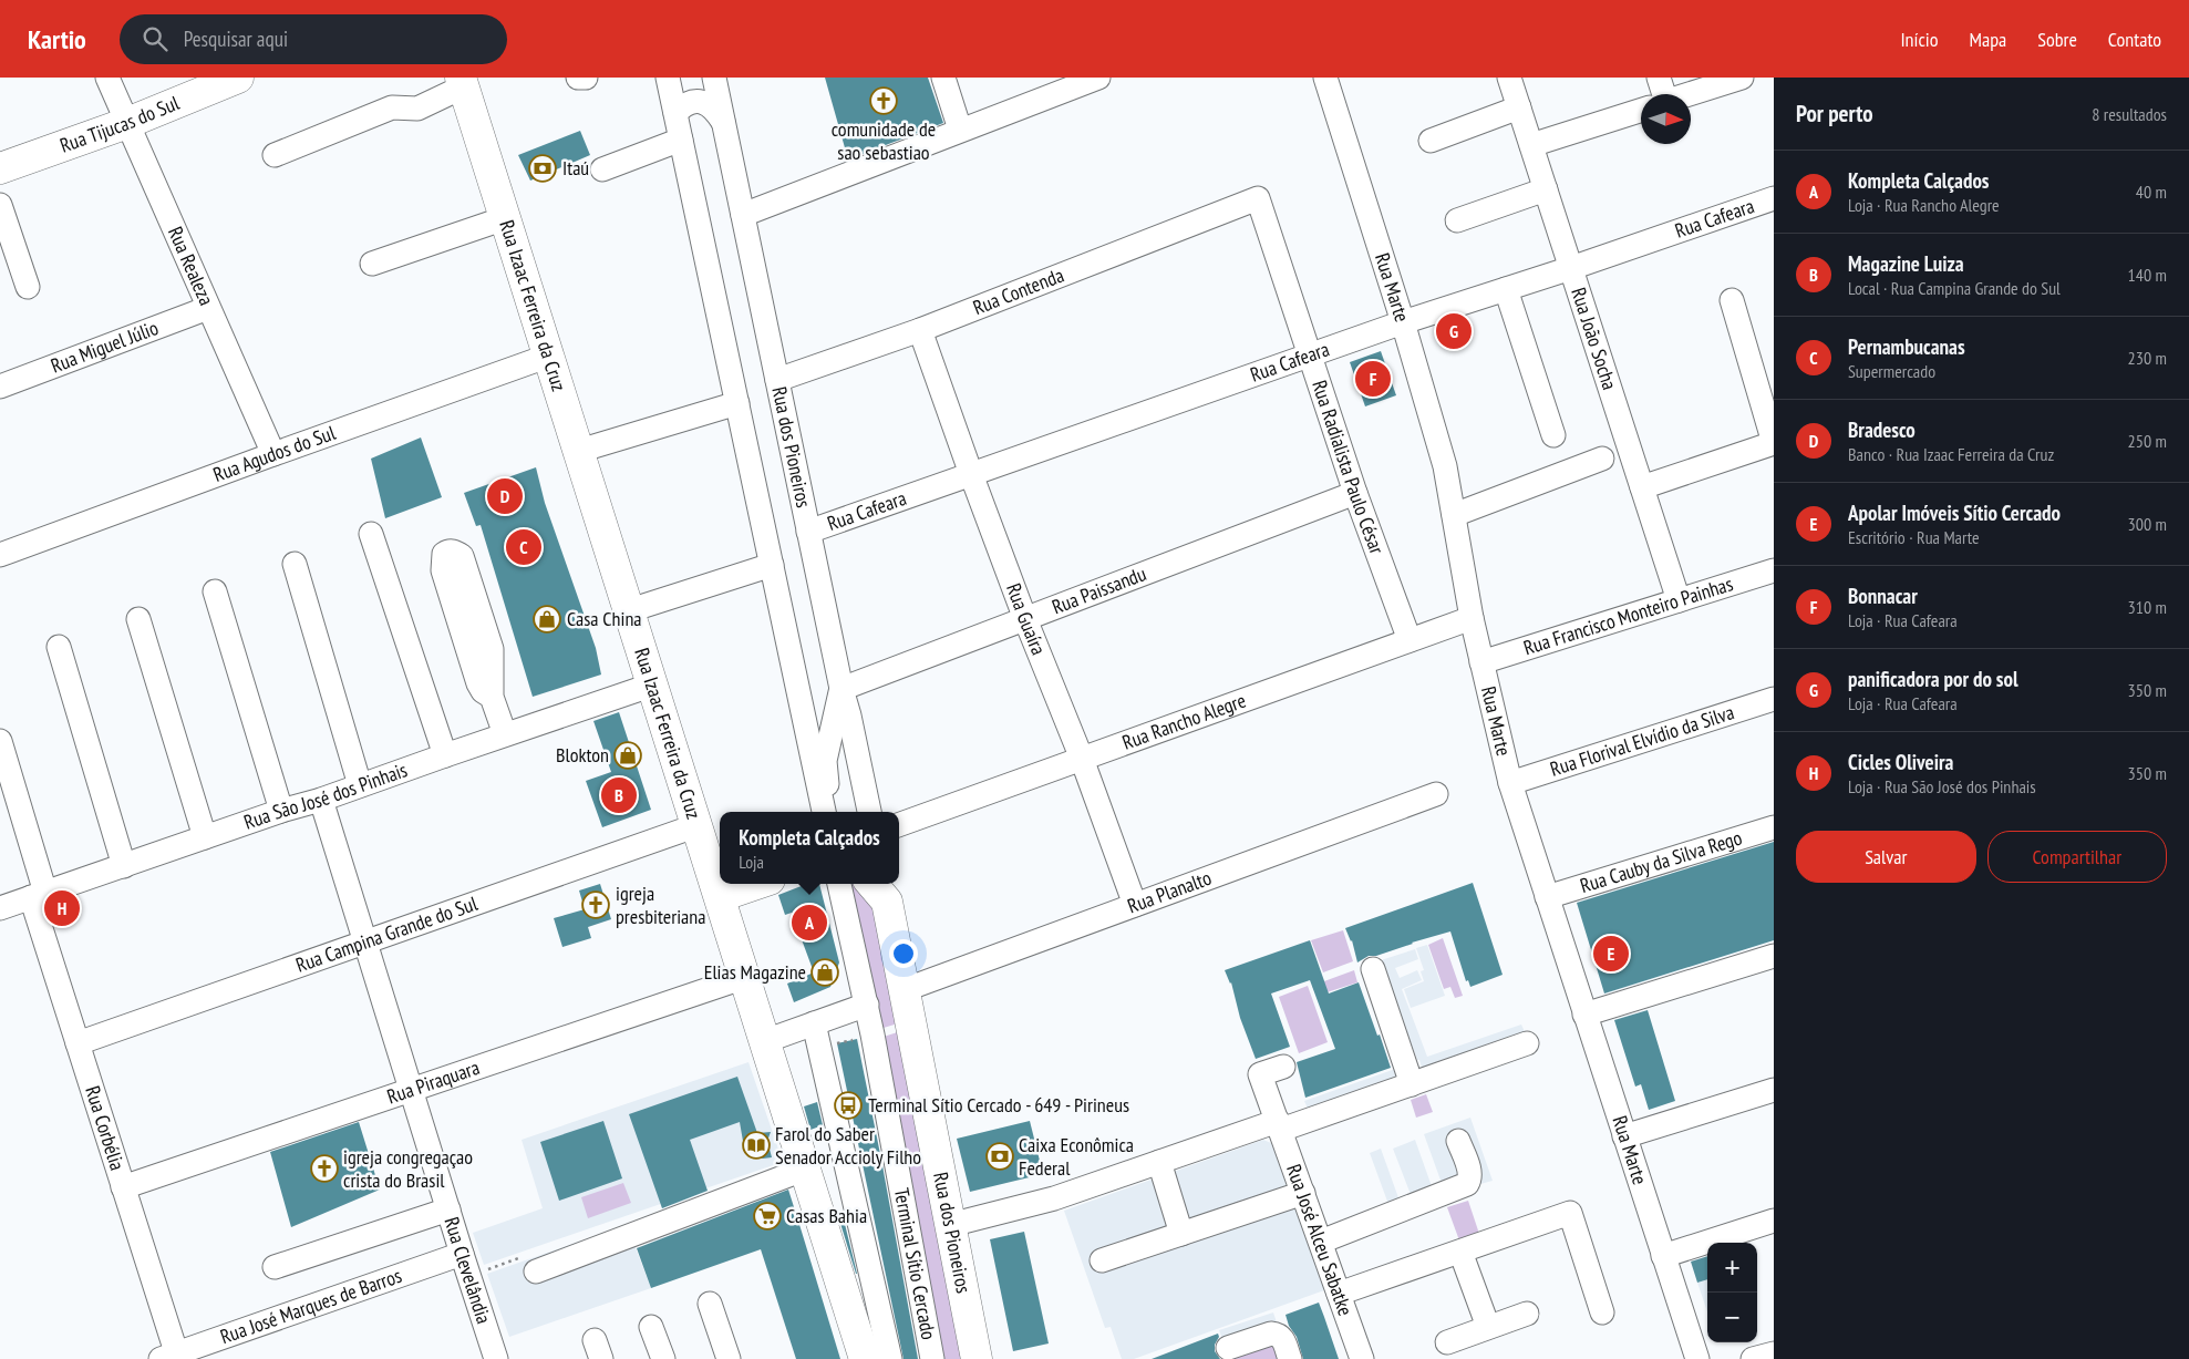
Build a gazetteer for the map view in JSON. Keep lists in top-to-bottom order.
{
  "streets": {
    "main road": ["Rua Tijucas do Sul", "Rua Izaac Ferreira da Cruz", "Rua dos Pioneiros"],
    "street": [
      "Rua Cafeara",
      "Rua Realeza",
      "Rua Marte",
      "Rua Contenda",
      "Rua João Socha",
      "Rua Miguel Júlio",
      "Rua Agudos do Sul",
      "Rua Radialista Paulo César",
      "Rua Paissandu",
      "Rua Francisco Monteiro Painhas",
      "Rua Guaíra",
      "Rua Rancho Alegre",
      "Rua Florival Elvídio da Silva",
      "Rua São José dos Pinhais",
      "Rua Cauby da Silva Rego",
      "Rua Planalto",
      "Rua Campina Grande do Sul",
      "Rua Piraquara",
      "Rua Corbélia",
      "Rua José Alceu Sabatke",
      "Terminal Sítio Cercado",
      "Rua Clevelândia",
      "Rua José Marques de Barros"
    ]
  },
  "crossings": [
    ["Rua Tijucas do Sul", "Rua Realeza"],
    ["Rua Cafeara", "Rua Marte"],
    ["Rua Cafeara", "Rua João Socha"],
    ["Rua Cafeara", "Rua dos Pioneiros"],
    ["Rua Cafeara", "Rua Radialista Paulo César"],
    ["Rua Cafeara", "Rua Guaíra"],
    ["Rua Realeza", "Rua Miguel Júlio"],
    ["Rua Realeza", "Rua Agudos do Sul"],
    ["Rua Marte", "Rua Francisco Monteiro Painhas"],
    ["Rua Marte", "Rua Rancho Alegre"],
    ["Rua Marte", "Rua Florival Elvídio da Silva"],
    ["Rua Marte", "Rua Cauby da Silva Rego"],
    ["Rua Contenda", "Rua dos Pioneiros"],
    ["Rua Contenda", "Rua Radialista Paulo César"],
    ["Rua Contenda", "Rua Guaíra"],
    ["Rua Izaac Ferreira da Cruz", "Rua Agudos do Sul"],
    ["Rua Izaac Ferreira da Cruz", "Rua São José dos Pinhais"],
    ["Rua Izaac Ferreira da Cruz", "Rua Campina Grande do Sul"],
    ["Rua Izaac Ferreira da Cruz", "Rua Piraquara"],
    ["Rua João Socha", "Rua Francisco Monteiro Painhas"],
    ["Rua dos Pioneiros", "Rua Paissandu"],
    ["Rua dos Pioneiros", "Rua Planalto"],
    ["Rua Radialista Paulo César", "Rua Paissandu"],
    ["Rua Radialista Paulo César", "Rua Rancho Alegre"],
    ["Rua Paissandu", "Rua Guaíra"],
    ["Rua Guaíra", "Rua Rancho Alegre"],
    ["Rua Guaíra", "Rua Planalto"],
    ["Rua São José dos Pinhais", "Rua Corbélia"],
    ["Rua São José dos Pinhais", "Rua Clevelândia"],
    ["Rua Campina Grande do Sul", "Rua Corbélia"],
    ["Rua Campina Grande do Sul", "Rua Clevelândia"],
    ["Rua Piraquara", "Rua Corbélia"],
    ["Rua Piraquara", "Rua Clevelândia"],
    ["Rua Corbélia", "Rua José Marques de Barros"],
    ["Rua Clevelândia", "Rua José Marques de Barros"]
  ],
  "places": {
    "church": ["comunidade de sao sebastiao", "igreja presbiteriana", "igreja congregaçao crista do Brasil"],
    "bank": ["Itaú", "Caixa Econômica Federal"],
    "shop": ["Casa China", "Blokton", "Elias Magazine"],
    "bus stop": ["Terminal Sítio Cercado - 649 - Pirineus"],
    "library": ["Farol do Saber Senador Accioly Filho"],
    "supermarket": ["Casas Bahia"]
  },
  "north": "right",
  "page": {
    "header": "Kartio",
    "search": "Pesquisar aqui",
    "nav": [
      "Início",
      "Mapa",
      "Sobre",
      "Contato"
    ],
    "heading": ["Por perto", "8 resultados"],
    "list": [
      {
        "mark": "A",
        "name": "Kompleta Calçados",
        "note": "Loja · Rua Rancho Alegre",
        "value": "40 m"
      },
      {
        "mark": "B",
        "name": "Magazine Luiza",
        "note": "Local · Rua Campina Grande do Sul",
        "value": "140 m"
      },
      {
        "mark": "C",
        "name": "Pernambucanas",
        "note": "Supermercado",
        "value": "230 m"
      },
      {
        "mark": "D",
        "name": "Bradesco",
        "note": "Banco · Rua Izaac Ferreira da Cruz",
        "value": "250 m"
      },
      {
        "mark": "E",
        "name": "Apolar Imóveis Sítio Cercado",
        "note": "Escritório · Rua Marte",
        "value": "300 m"
      },
      {
        "mark": "F",
        "name": "Bonnacar",
        "note": "Loja · Rua Cafeara",
        "value": "310 m"
      },
      {
        "mark": "G",
        "name": "panificadora por do sol",
        "note": "Loja · Rua Cafeara",
        "value": "350 m"
      },
      {
        "mark": "H",
        "name": "Cicles Oliveira",
        "note": "Loja · Rua São José dos Pinhais",
        "value": "350 m"
      }
    ],
    "pins": [
      "G",
      "F",
      "D",
      "C",
      "B",
      "H",
      "A",
      "E"
    ],
    "popup": ["Kompleta Calçados", "Loja"],
    "buttons": ["Salvar", "Compartilhar"],
    "map_buttons": ["+", "−"]
  }
}
